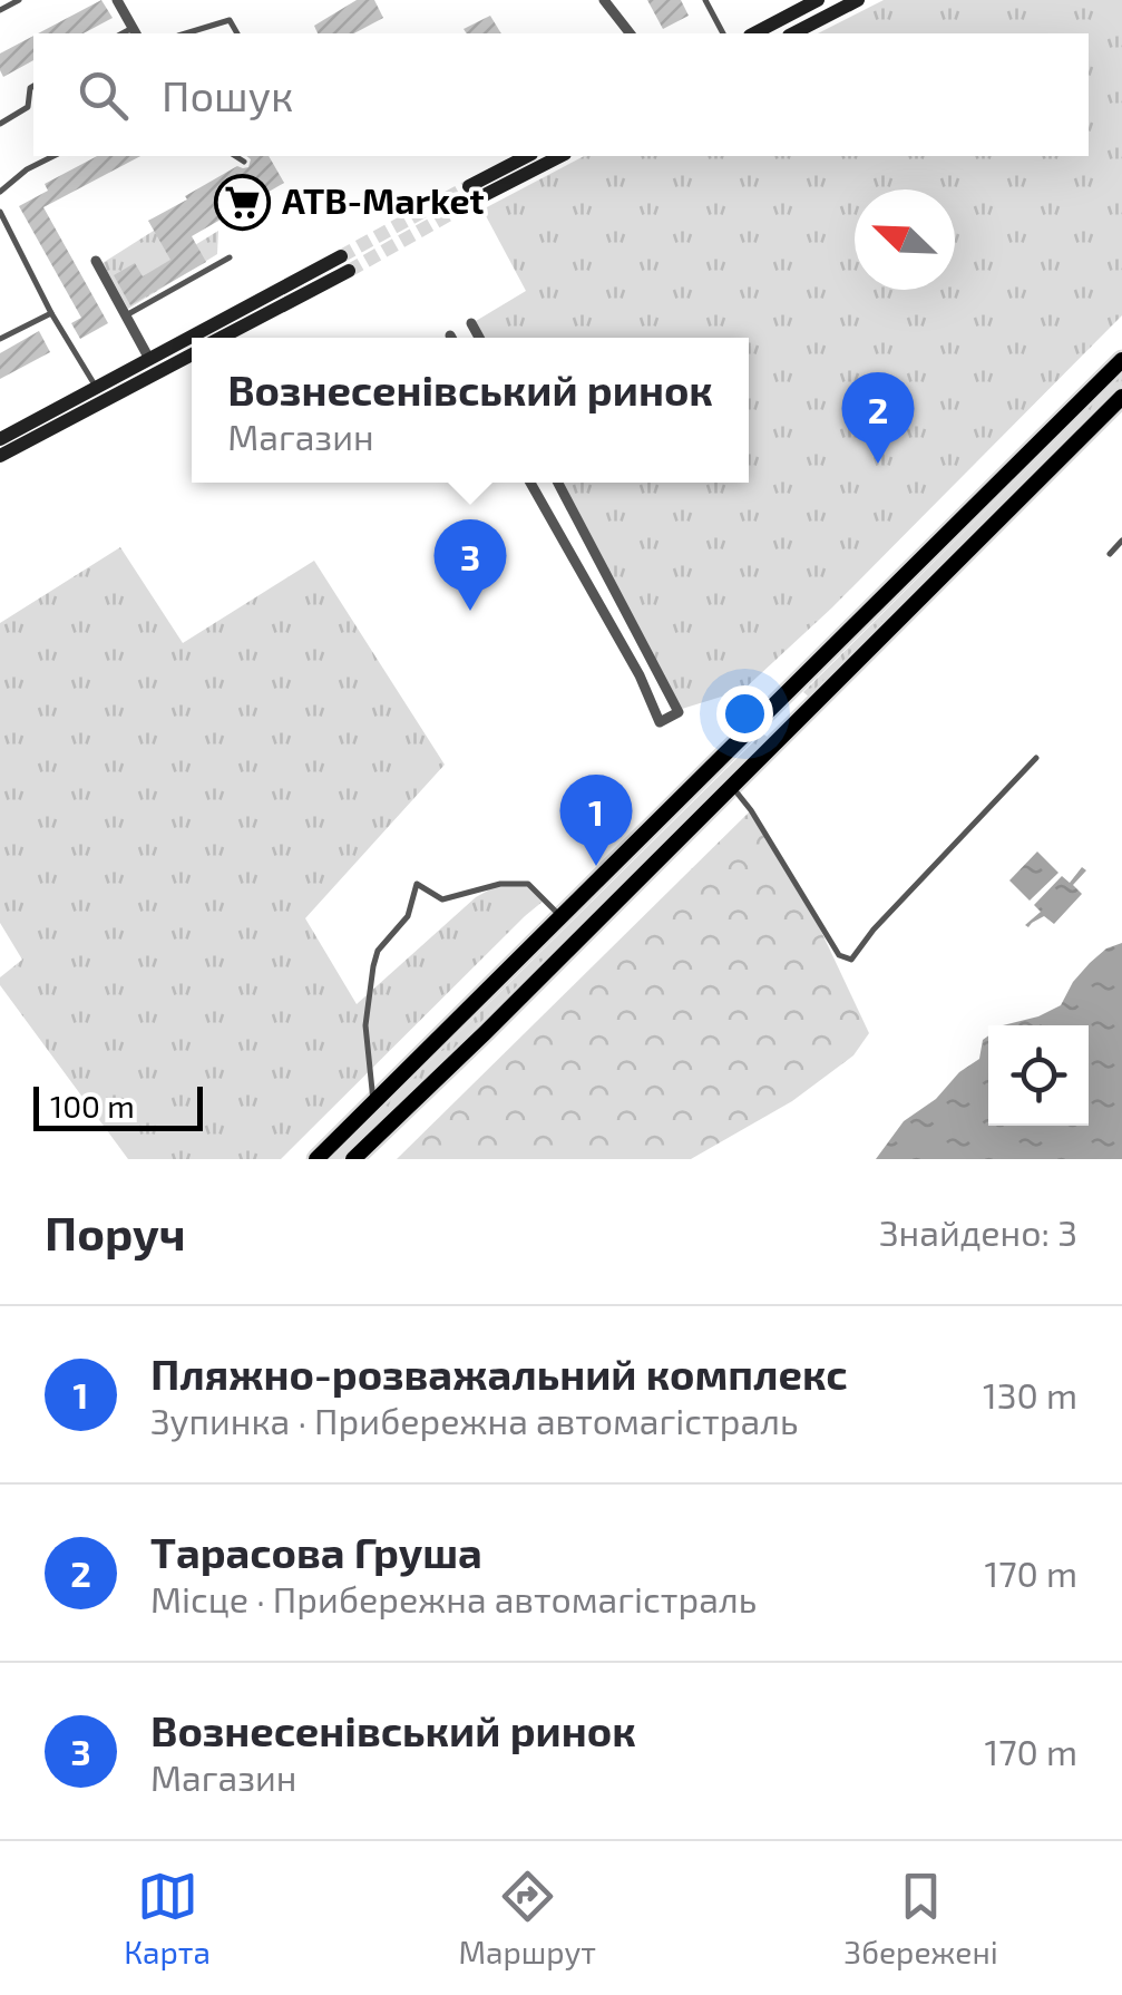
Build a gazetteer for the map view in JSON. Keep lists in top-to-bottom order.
{
  "places": {
    "supermarket": ["ATB-Market"]
  },
  "scale_bar": "100 m",
  "north": "top left",
  "page": {
    "search": "Пошук",
    "popup": ["Вознесенівський ринок", "Магазин"],
    "pins": ["2", "3", "1"],
    "scale": "100 m",
    "heading": ["Поруч", "Знайдено: 3"],
    "list": [
      {
        "mark": "1",
        "name": "Пляжно-розважальний комплекс",
        "note": "Зупинка · Прибережна автомагістраль",
        "value": "130 m"
      },
      {
        "mark": "2",
        "name": "Тарасова Груша",
        "note": "Місце · Прибережна автомагістраль",
        "value": "170 m"
      },
      {
        "mark": "3",
        "name": "Вознесенівський ринок",
        "note": "Магазин",
        "value": "170 m"
      }
    ],
    "nav": ["Карта", "Маршрут", "Збережені"]
  }
}
